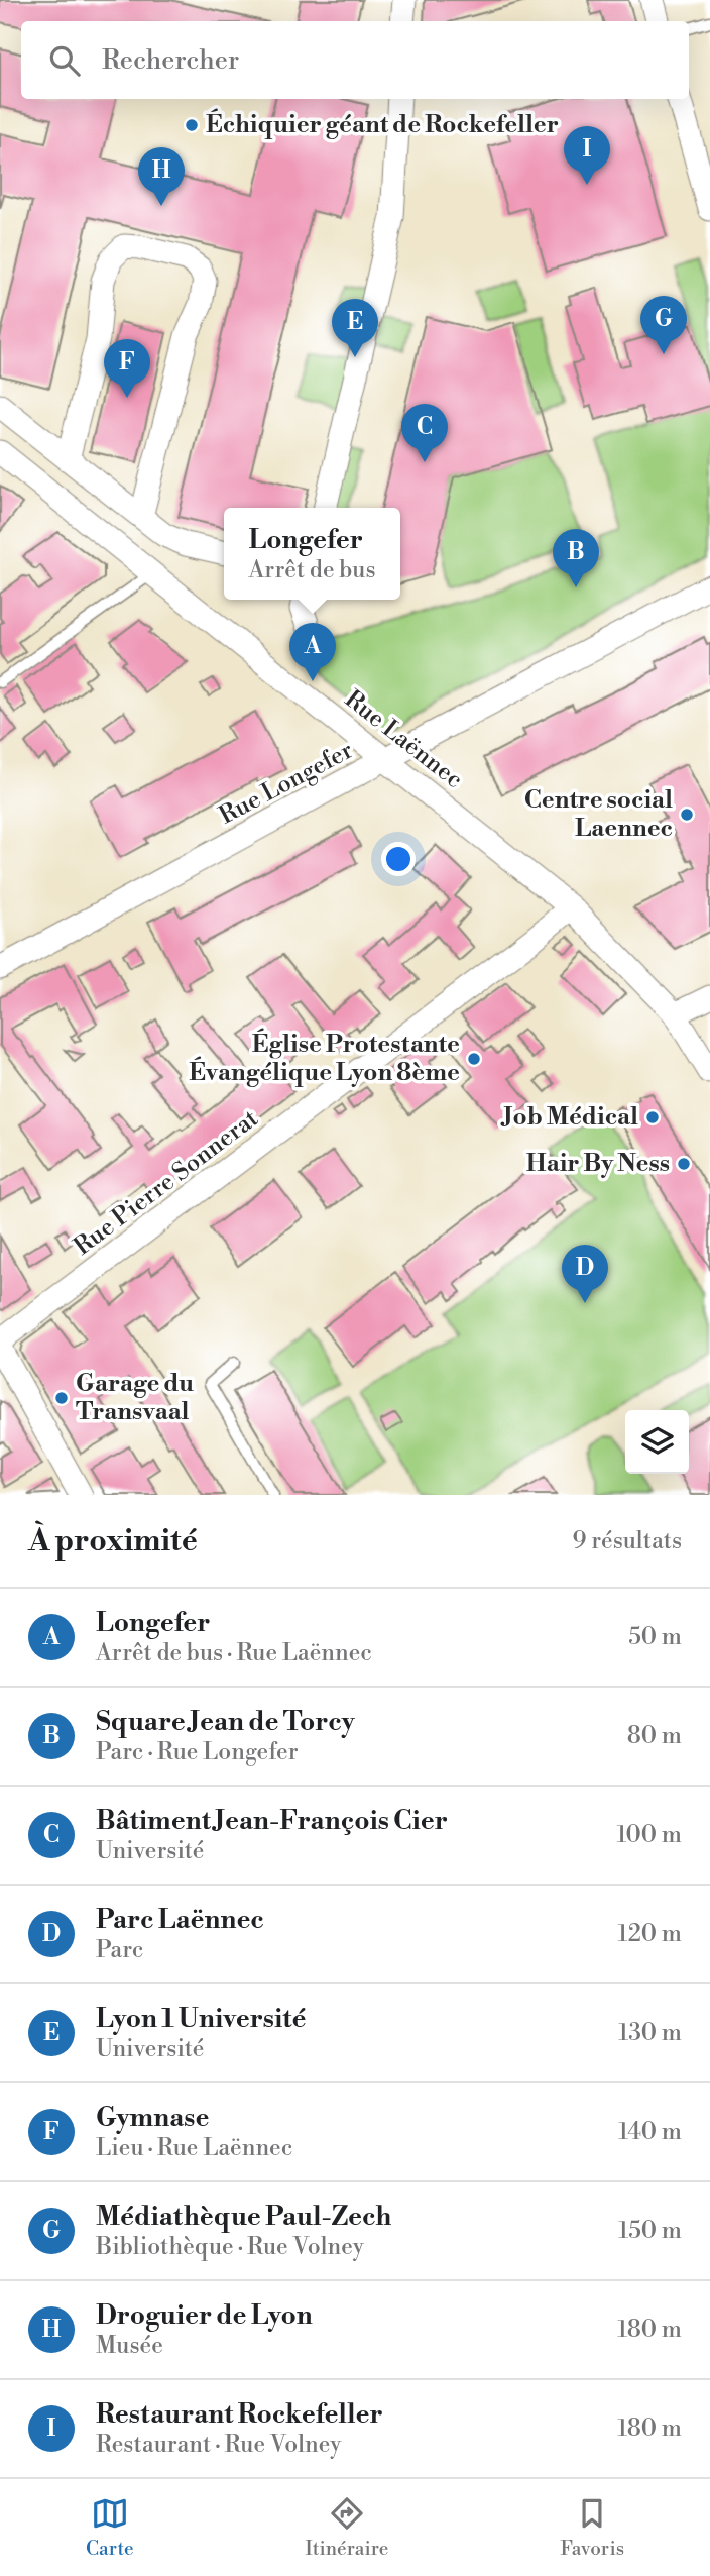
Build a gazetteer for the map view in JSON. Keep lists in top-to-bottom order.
{
  "streets": {
    "street": ["Rue Laënnec", "Rue Longefer", "Rue Pierre Sonnerat"]
  },
  "crossings": [
    ["Rue Laënnec", "Rue Longefer"],
    ["Rue Laënnec", "Rue Pierre Sonnerat"]
  ],
  "places": [
    "Échiquier géant de Rockefeller",
    "Centre social Laennec",
    "Église Protestante Évangélique Lyon 8ème",
    "Job Médical",
    "Hair By Ness",
    "Garage du Transvaal"
  ],
  "page": {
    "search": "Rechercher",
    "pins": [
      "I",
      "H",
      "G",
      "E",
      "F",
      "C",
      "B",
      "A",
      "D"
    ],
    "popup": ["Longefer", "Arrêt de bus"],
    "heading": ["À proximité", "9 résultats"],
    "list": [
      {
        "mark": "A",
        "name": "Longefer",
        "note": "Arrêt de bus · Rue Laënnec",
        "value": "50 m"
      },
      {
        "mark": "B",
        "name": "Square Jean de Torcy",
        "note": "Parc · Rue Longefer",
        "value": "80 m"
      },
      {
        "mark": "C",
        "name": "Bâtiment Jean-François Cier",
        "note": "Université",
        "value": "100 m"
      },
      {
        "mark": "D",
        "name": "Parc Laënnec",
        "note": "Parc",
        "value": "120 m"
      },
      {
        "mark": "E",
        "name": "Lyon 1 Université",
        "note": "Université",
        "value": "130 m"
      },
      {
        "mark": "F",
        "name": "Gymnase",
        "note": "Lieu · Rue Laënnec",
        "value": "140 m"
      },
      {
        "mark": "G",
        "name": "Médiathèque Paul-Zech",
        "note": "Bibliothèque · Rue Volney",
        "value": "150 m"
      },
      {
        "mark": "H",
        "name": "Droguier de Lyon",
        "note": "Musée",
        "value": "180 m"
      },
      {
        "mark": "I",
        "name": "Restaurant Rockefeller",
        "note": "Restaurant · Rue Volney",
        "value": "180 m"
      }
    ],
    "nav": ["Carte", "Itinéraire", "Favoris"]
  }
}
